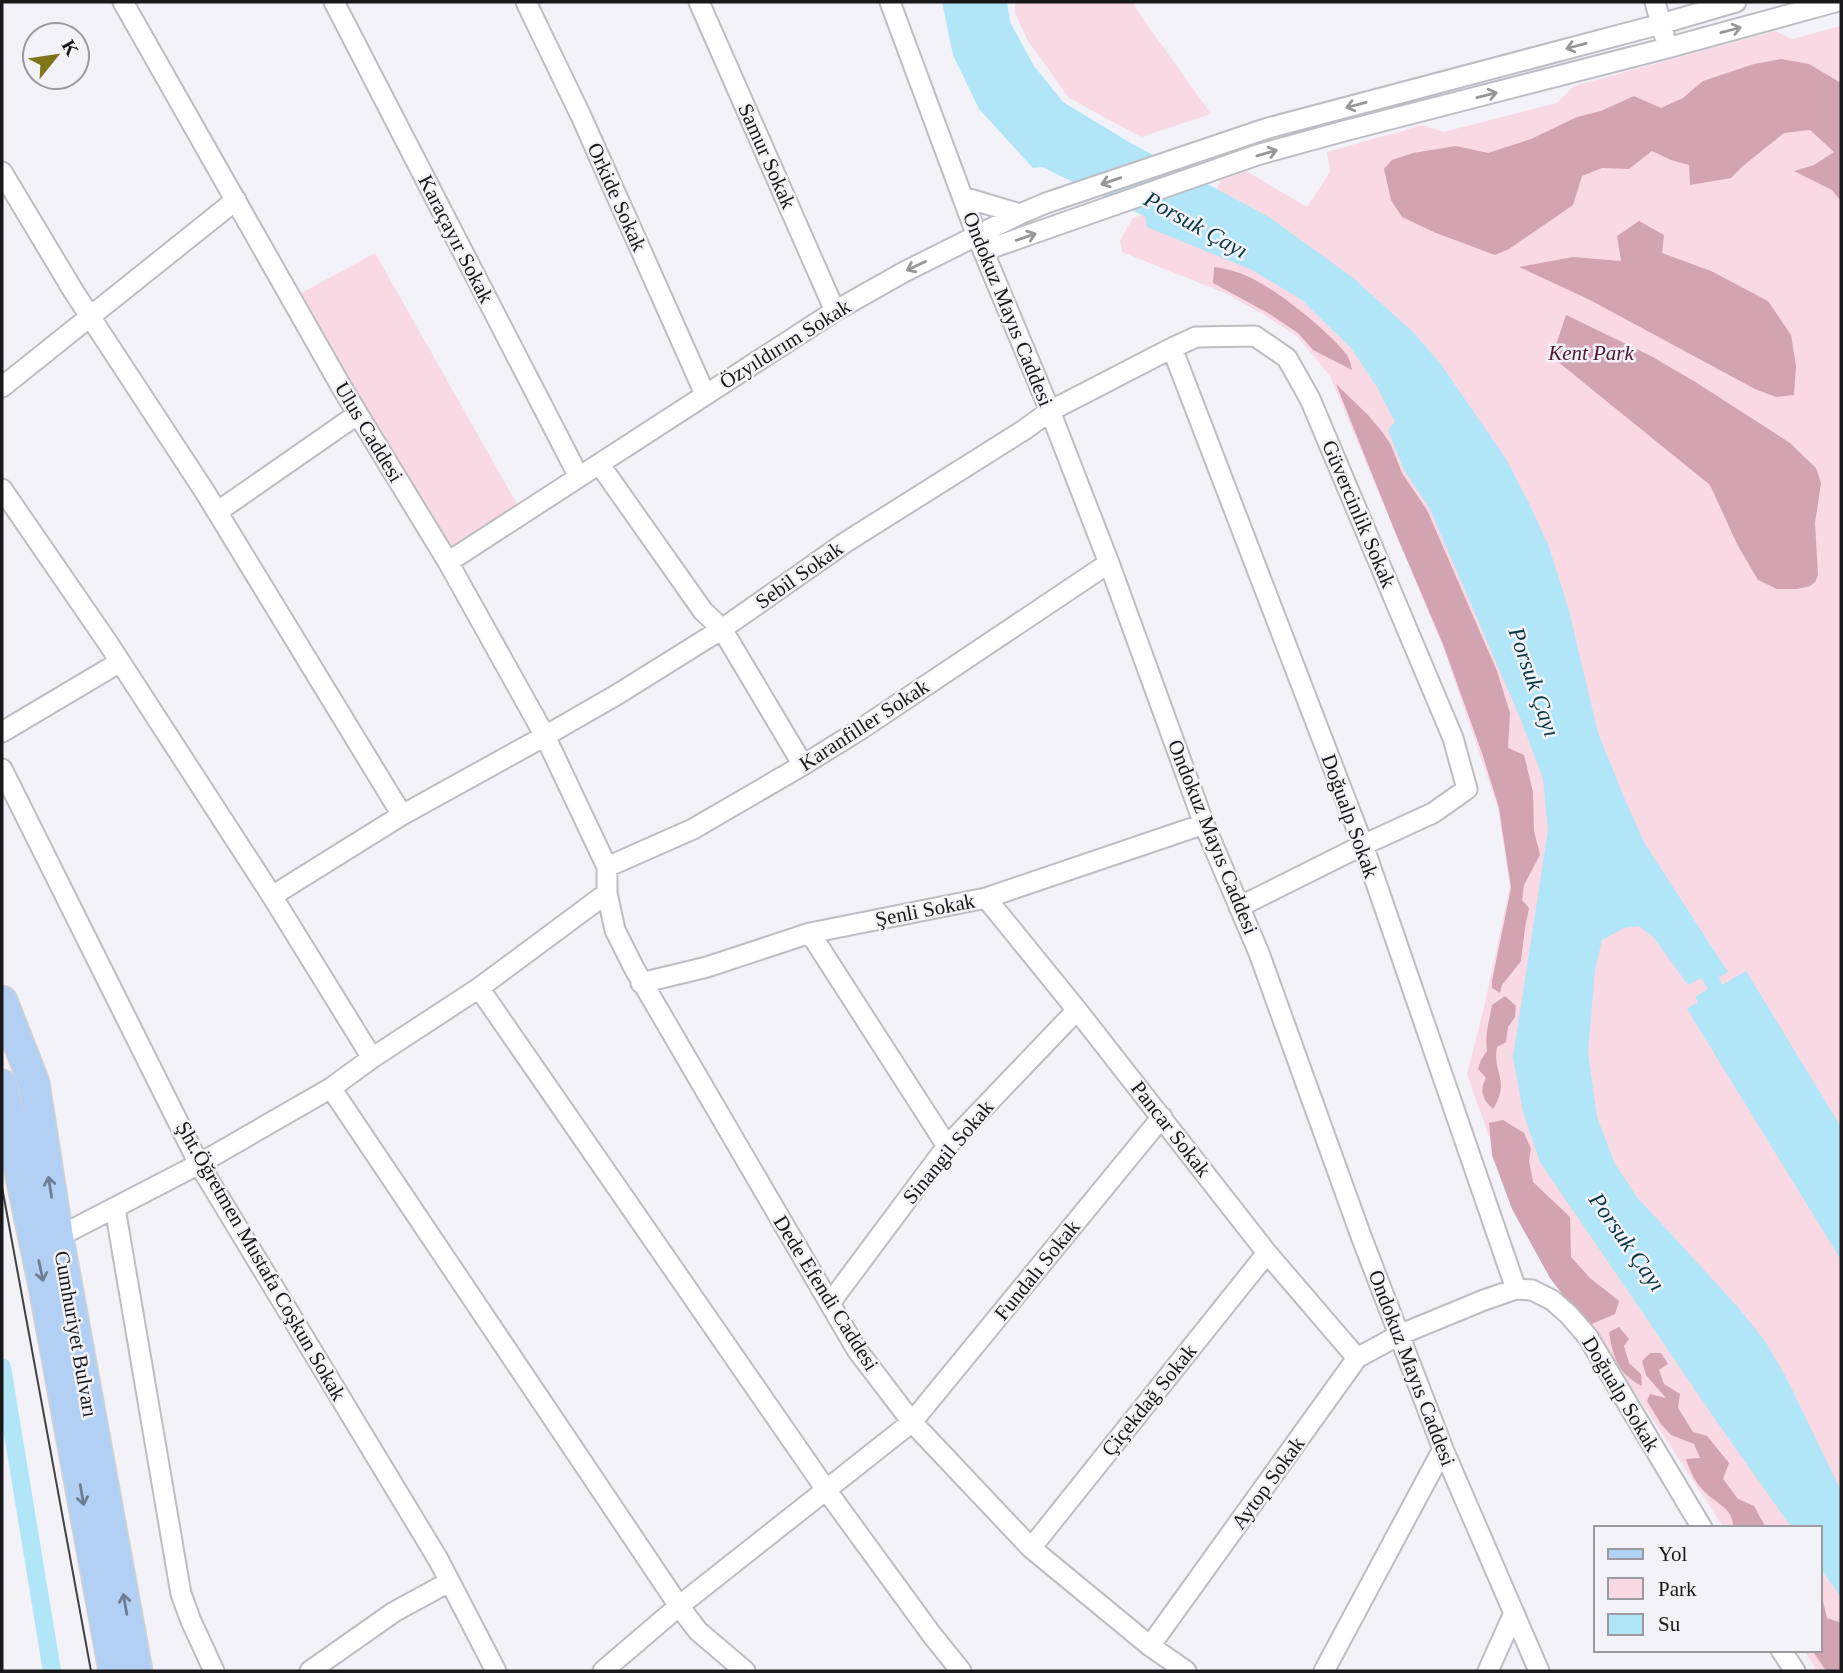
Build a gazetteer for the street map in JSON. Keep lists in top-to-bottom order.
{
  "streets": {
    "main road": ["Cumhuriyet Bulvarı"],
    "street": [
      "Samur Sokak",
      "Orkide Sokak",
      "Karaçayır Sokak",
      "Ondokuz Mayıs Caddesi",
      "Özyıldırım Sokak",
      "Ulus Caddesi",
      "Güvercinlik Sokak",
      "Sebil Sokak",
      "Karanfiller Sokak",
      "Doğualp Sokak",
      "Şenli Sokak",
      "Pancar Sokak",
      "Sinangil Sokak",
      "Şht.Öğretmen Mustafa Coşkun Sokak",
      "Fundalı Sokak",
      "Dede Efendi Caddesi",
      "Çiçekdağ Sokak",
      "Aytop Sokak"
    ]
  },
  "crossings": [
    ["Samur Sokak", "Özyıldırım Sokak"],
    ["Orkide Sokak", "Özyıldırım Sokak"],
    ["Karaçayır Sokak", "Özyıldırım Sokak"],
    ["Ondokuz Mayıs Caddesi", "Özyıldırım Sokak"],
    ["Ondokuz Mayıs Caddesi", "Güvercinlik Sokak"],
    ["Ondokuz Mayıs Caddesi", "Sebil Sokak"],
    ["Ondokuz Mayıs Caddesi", "Karanfiller Sokak"],
    ["Ondokuz Mayıs Caddesi", "Şenli Sokak"],
    ["Ondokuz Mayıs Caddesi", "Aytop Sokak"],
    ["Özyıldırım Sokak", "Ulus Caddesi"],
    ["Ulus Caddesi", "Sebil Sokak"],
    ["Ulus Caddesi", "Karanfiller Sokak"],
    ["Ulus Caddesi", "Dede Efendi Caddesi"],
    ["Güvercinlik Sokak", "Sebil Sokak"],
    ["Güvercinlik Sokak", "Doğualp Sokak"],
    ["Karanfiller Sokak", "Dede Efendi Caddesi"],
    ["Şenli Sokak", "Pancar Sokak"],
    ["Şenli Sokak", "Dede Efendi Caddesi"],
    ["Pancar Sokak", "Sinangil Sokak"],
    ["Pancar Sokak", "Fundalı Sokak"],
    ["Pancar Sokak", "Çiçekdağ Sokak"],
    ["Pancar Sokak", "Aytop Sokak"],
    ["Sinangil Sokak", "Dede Efendi Caddesi"],
    ["Fundalı Sokak", "Dede Efendi Caddesi"],
    ["Dede Efendi Caddesi", "Çiçekdağ Sokak"],
    ["Dede Efendi Caddesi", "Aytop Sokak"]
  ],
  "water": ["Porsuk Çayı"],
  "parks": ["Kent Park"],
  "legend": ["Yol", "Park", "Su"],
  "north": "top right"
}
